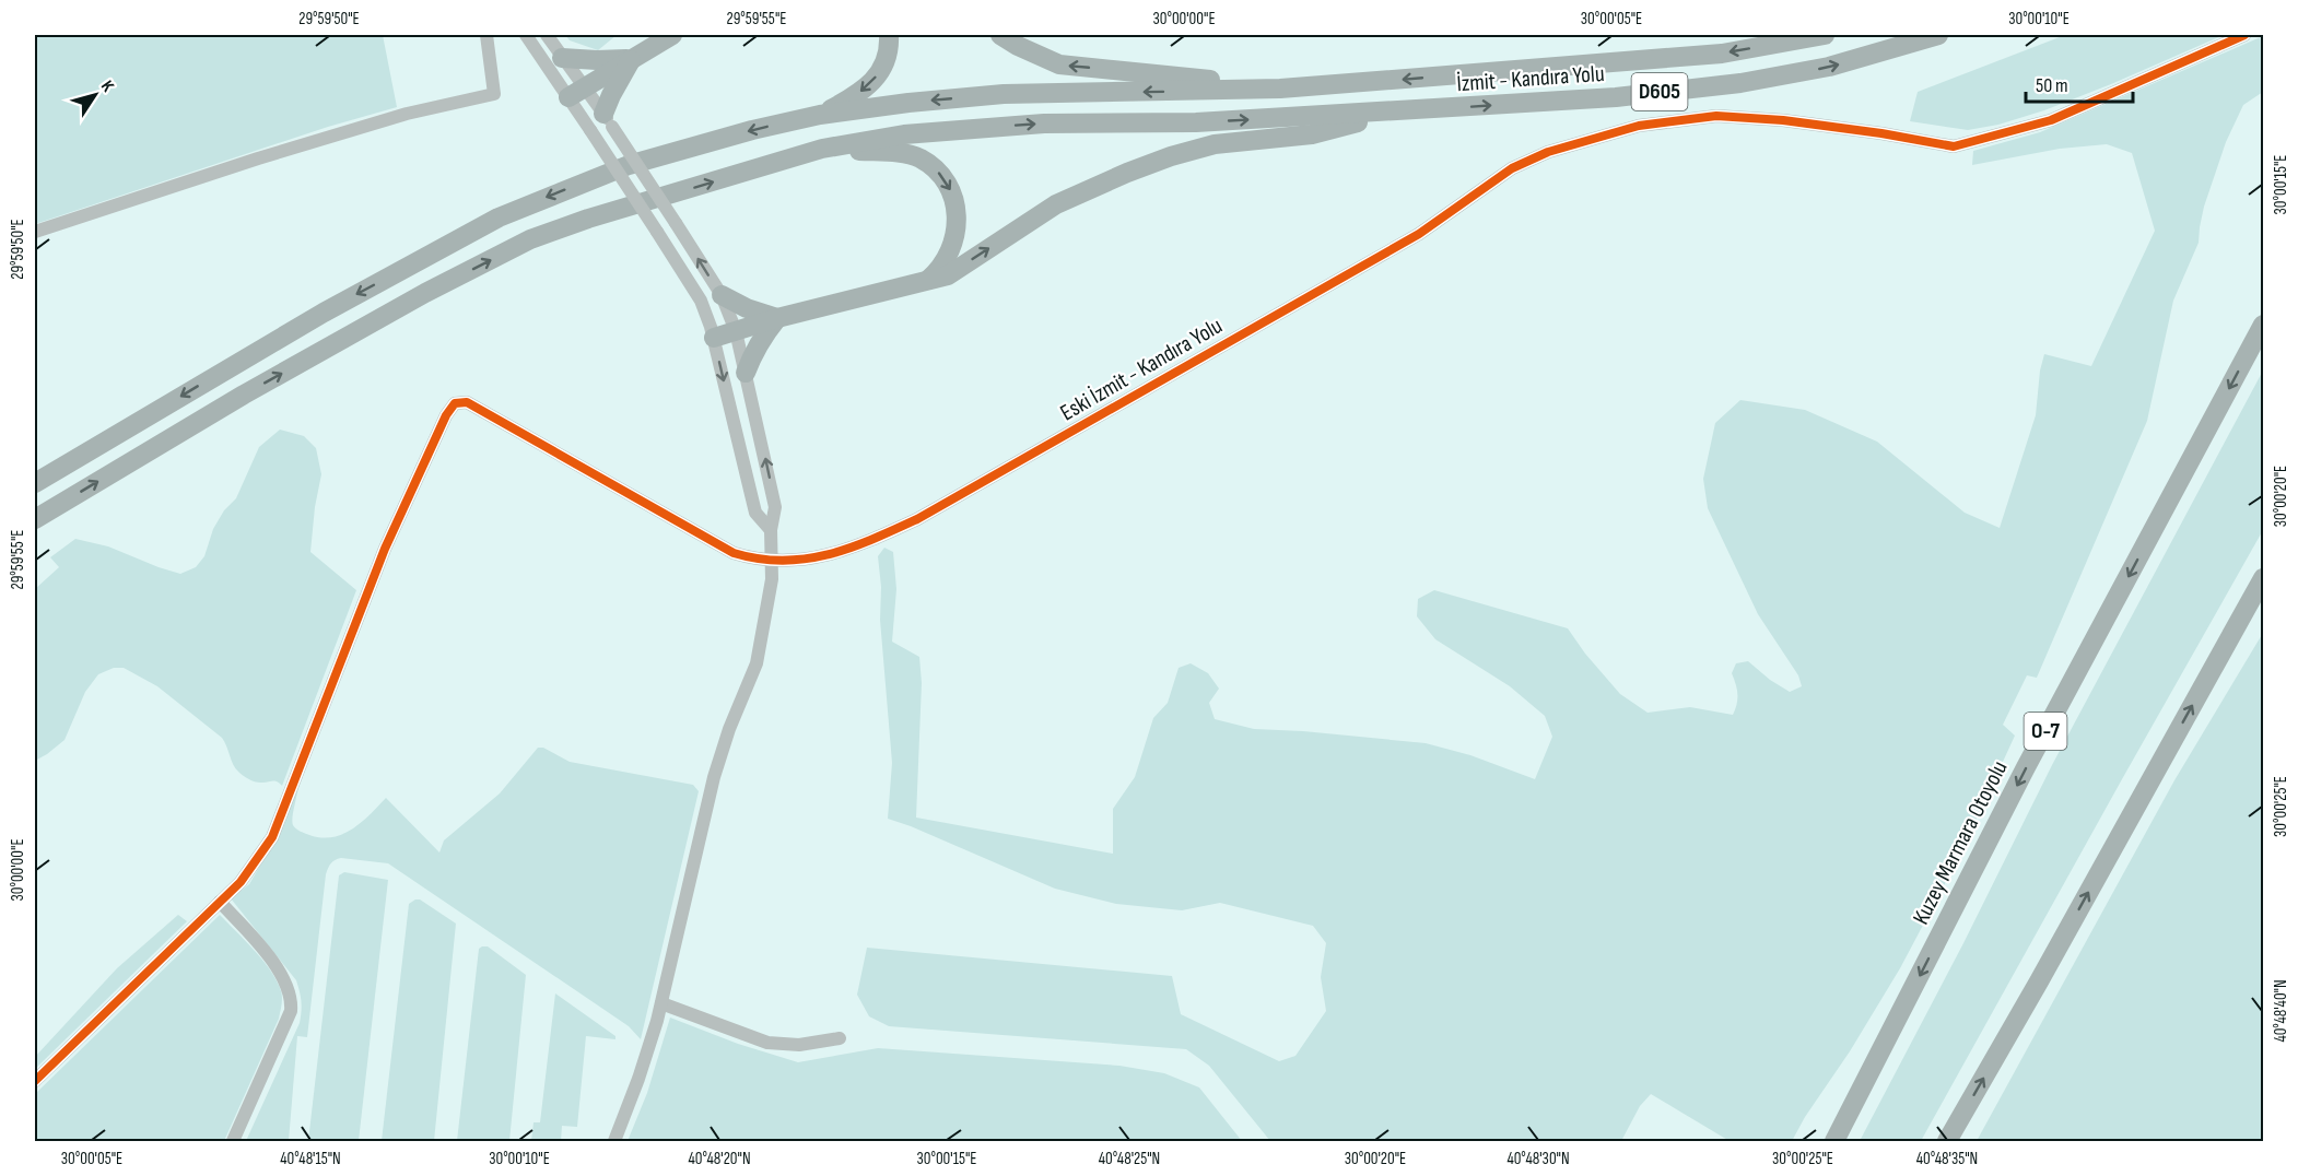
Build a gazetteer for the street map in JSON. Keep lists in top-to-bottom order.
{
  "streets": {
    "highway": [
      "İzmit - Kandıra Yolu",
      "D605",
      "O-7",
      "Kuzey Marmara Otoyolu"
    ],
    "street": ["Eski İzmit - Kandıra Yolu"]
  },
  "scale_bar": "50 m",
  "north": "top right",
  "coordinates": [
    "29°59'50\"E",
    "29°59'55\"E",
    "30°00'00\"E",
    "30°00'05\"E",
    "30°00'10\"E",
    "30°00'15\"E",
    "30°00'20\"E",
    "30°00'25\"E",
    "40°48'40\"N",
    "40°48'15\"N",
    "40°48'20\"N",
    "40°48'25\"N",
    "40°48'30\"N",
    "40°48'35\"N"
  ]
}
